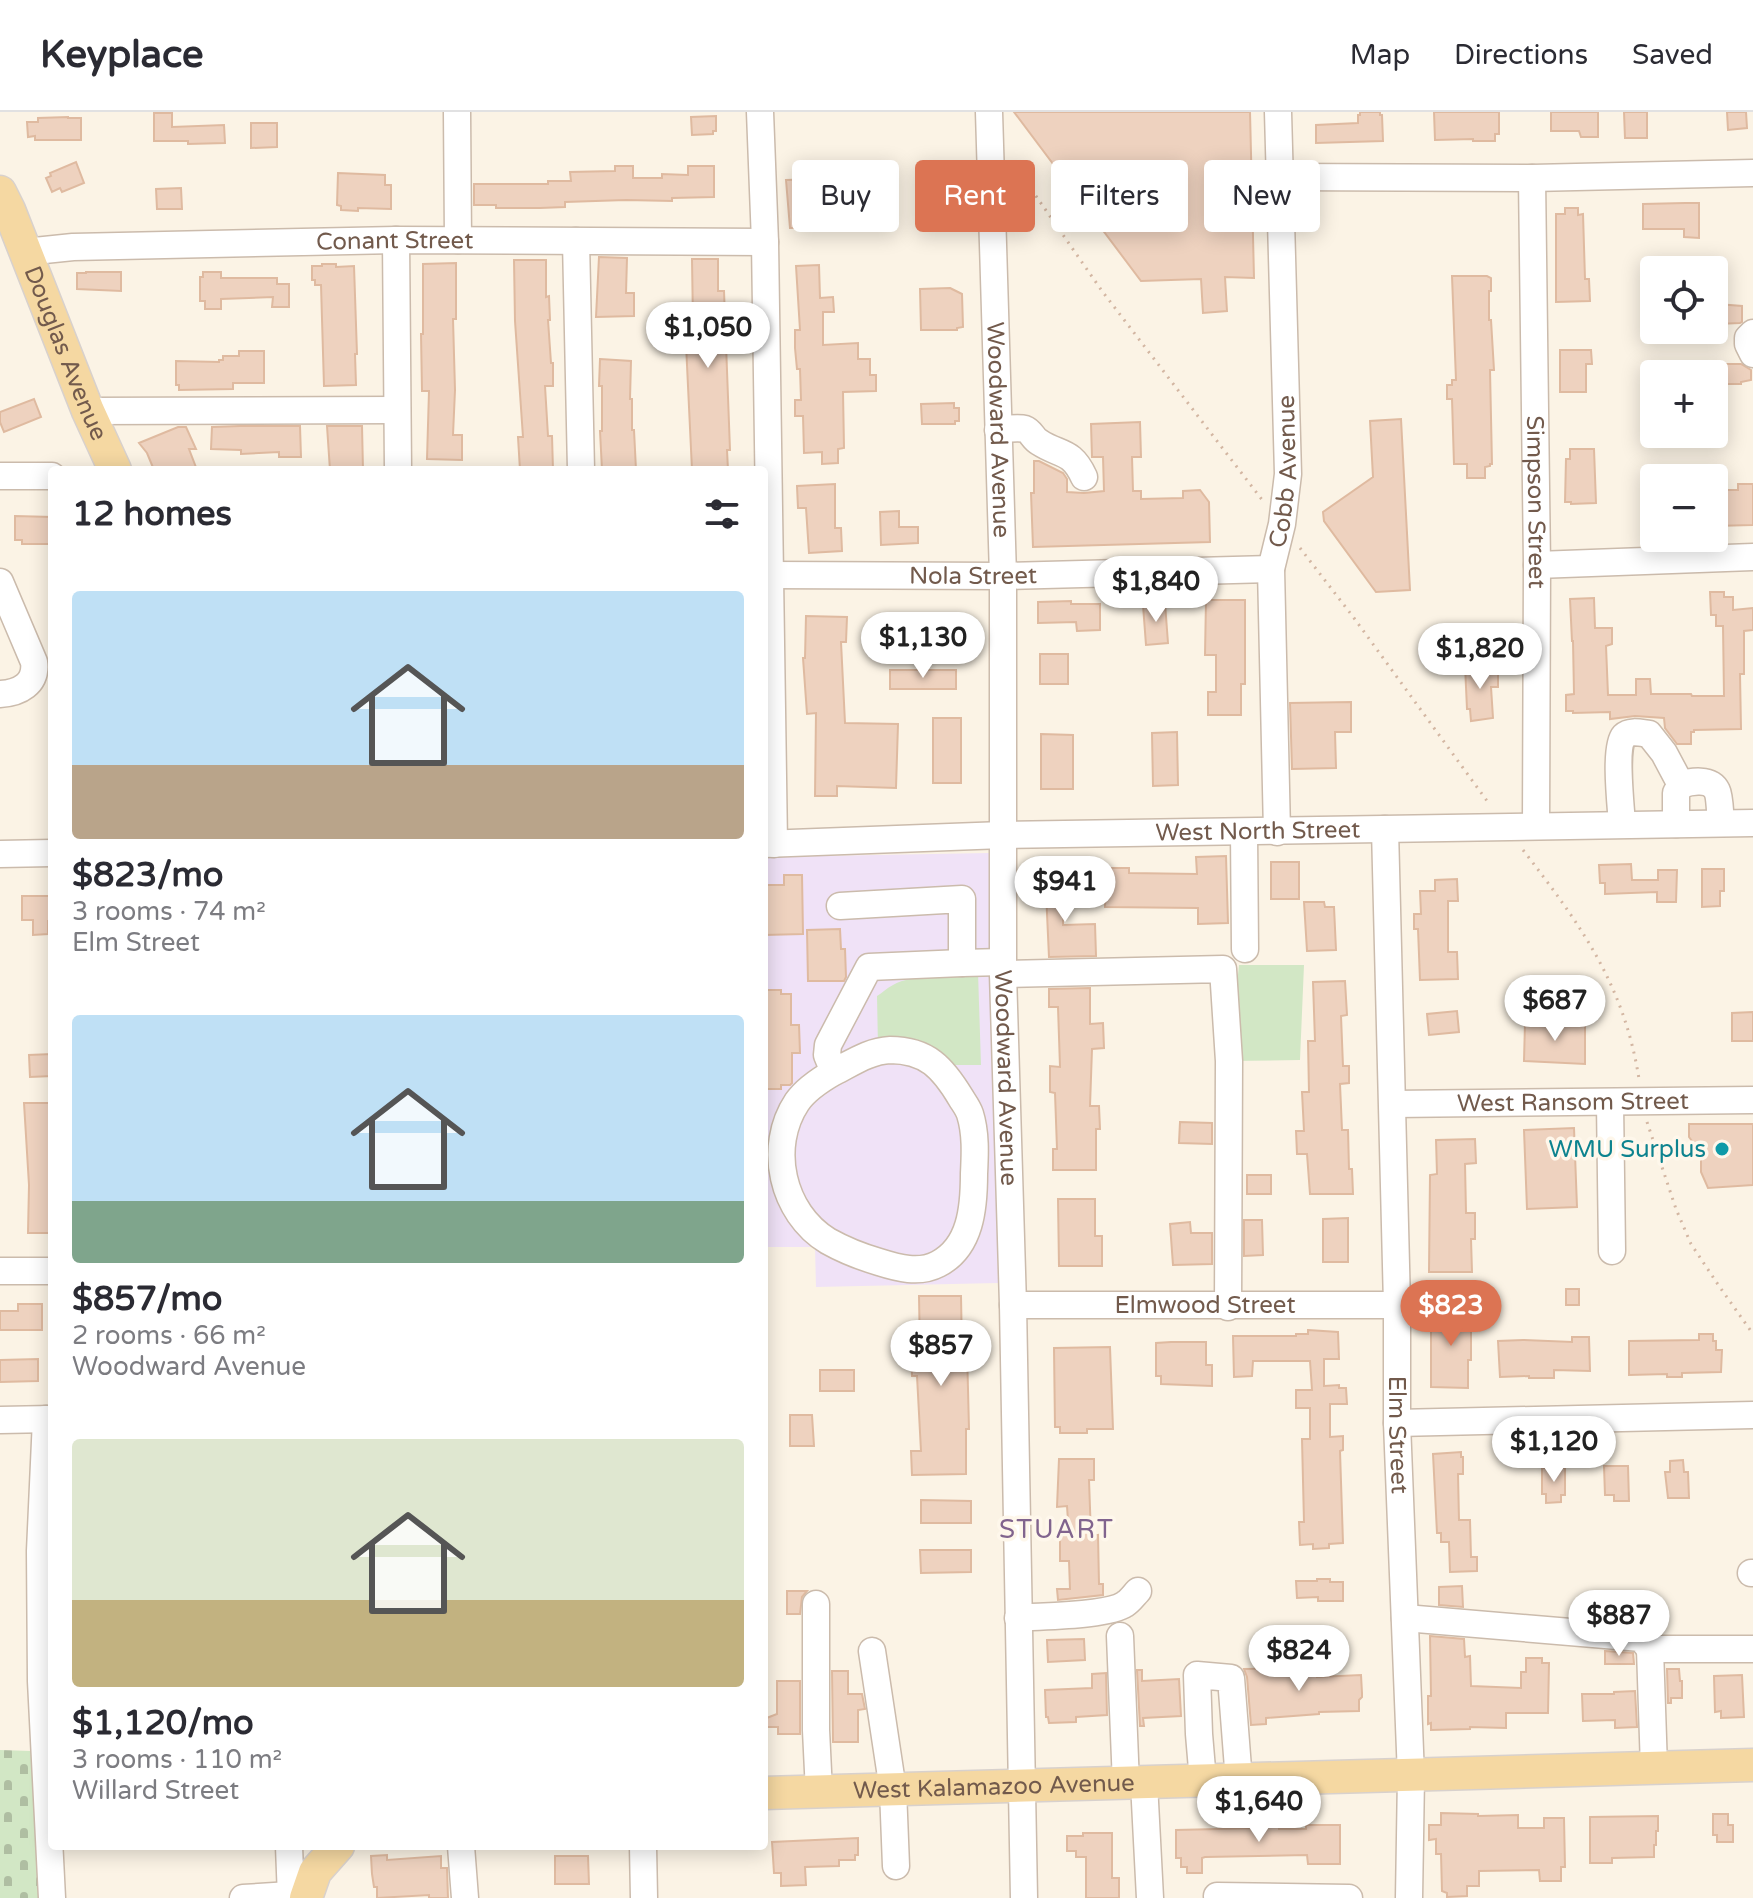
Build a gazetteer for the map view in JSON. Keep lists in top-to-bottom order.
{
  "streets": {
    "main road": ["Douglas Avenue", "West Kalamazoo Avenue"],
    "street": [
      "Conant Street",
      "Woodward Avenue",
      "Cobb Avenue",
      "Simpson Street",
      "Nola Street",
      "West North Street",
      "West Ransom Street",
      "Elmwood Street",
      "Elm Street"
    ]
  },
  "crossings": [
    ["Conant Street", "Douglas Avenue"],
    ["Woodward Avenue", "Nola Street"],
    ["Woodward Avenue", "West North Street"],
    ["Woodward Avenue", "Elmwood Street"],
    ["Woodward Avenue", "West Kalamazoo Avenue"],
    ["Cobb Avenue", "Nola Street"],
    ["Cobb Avenue", "West North Street"],
    ["Simpson Street", "West North Street"],
    ["West North Street", "Elm Street"],
    ["West Ransom Street", "Elm Street"],
    ["Elmwood Street", "Elm Street"],
    ["Elm Street", "West Kalamazoo Avenue"]
  ],
  "districts": ["STUART"],
  "places": ["WMU Surplus"],
  "page": {
    "header": "Keyplace",
    "nav": ["Map", "Directions", "Saved"],
    "chip": [
      "Buy",
      "Rent",
      "Filters",
      "New"
    ],
    "map_buttons": ["+", "−"],
    "price": [
      "$1,050",
      "$1,840",
      "$1,130",
      "$1,820",
      "$941",
      "$687",
      "$823",
      "$857",
      "$1,120",
      "$887",
      "$824",
      "$1,640"
    ],
    "heading": "12 homes",
    "list": [
      {
        "name": "$823/mo",
        "note": "3 rooms · 74 m² · Elm Street"
      },
      {
        "name": "$857/mo",
        "note": "2 rooms · 66 m² · Woodward Avenue"
      },
      {
        "name": "$1,120/mo",
        "note": "3 rooms · 110 m² · Willard Street"
      }
    ]
  }
}
